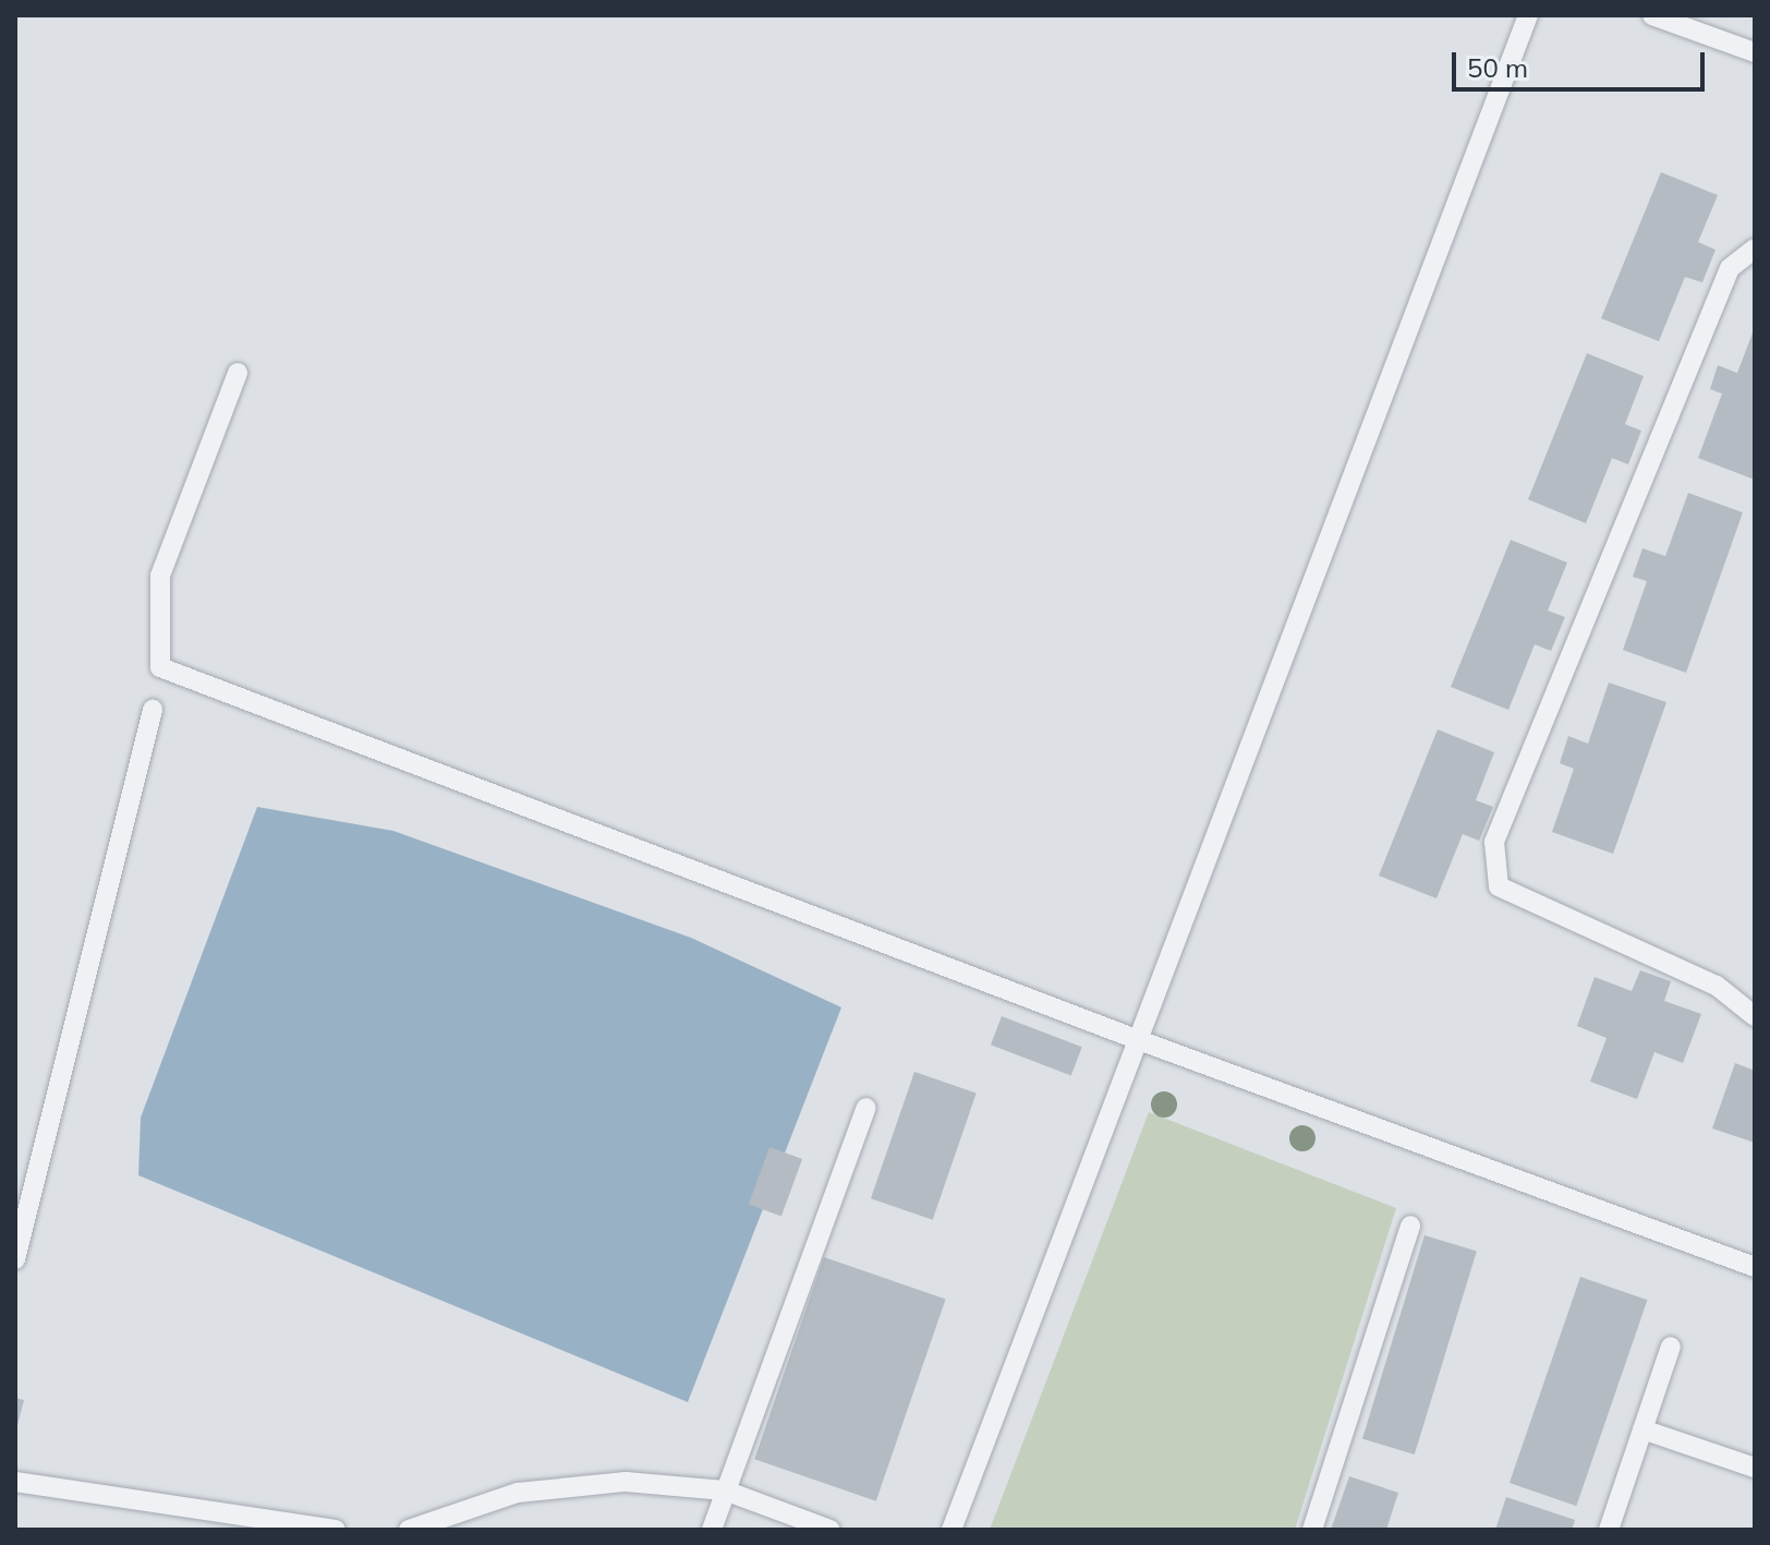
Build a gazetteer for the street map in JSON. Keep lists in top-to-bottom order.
{
  "scale_bar": "50 m"
}
